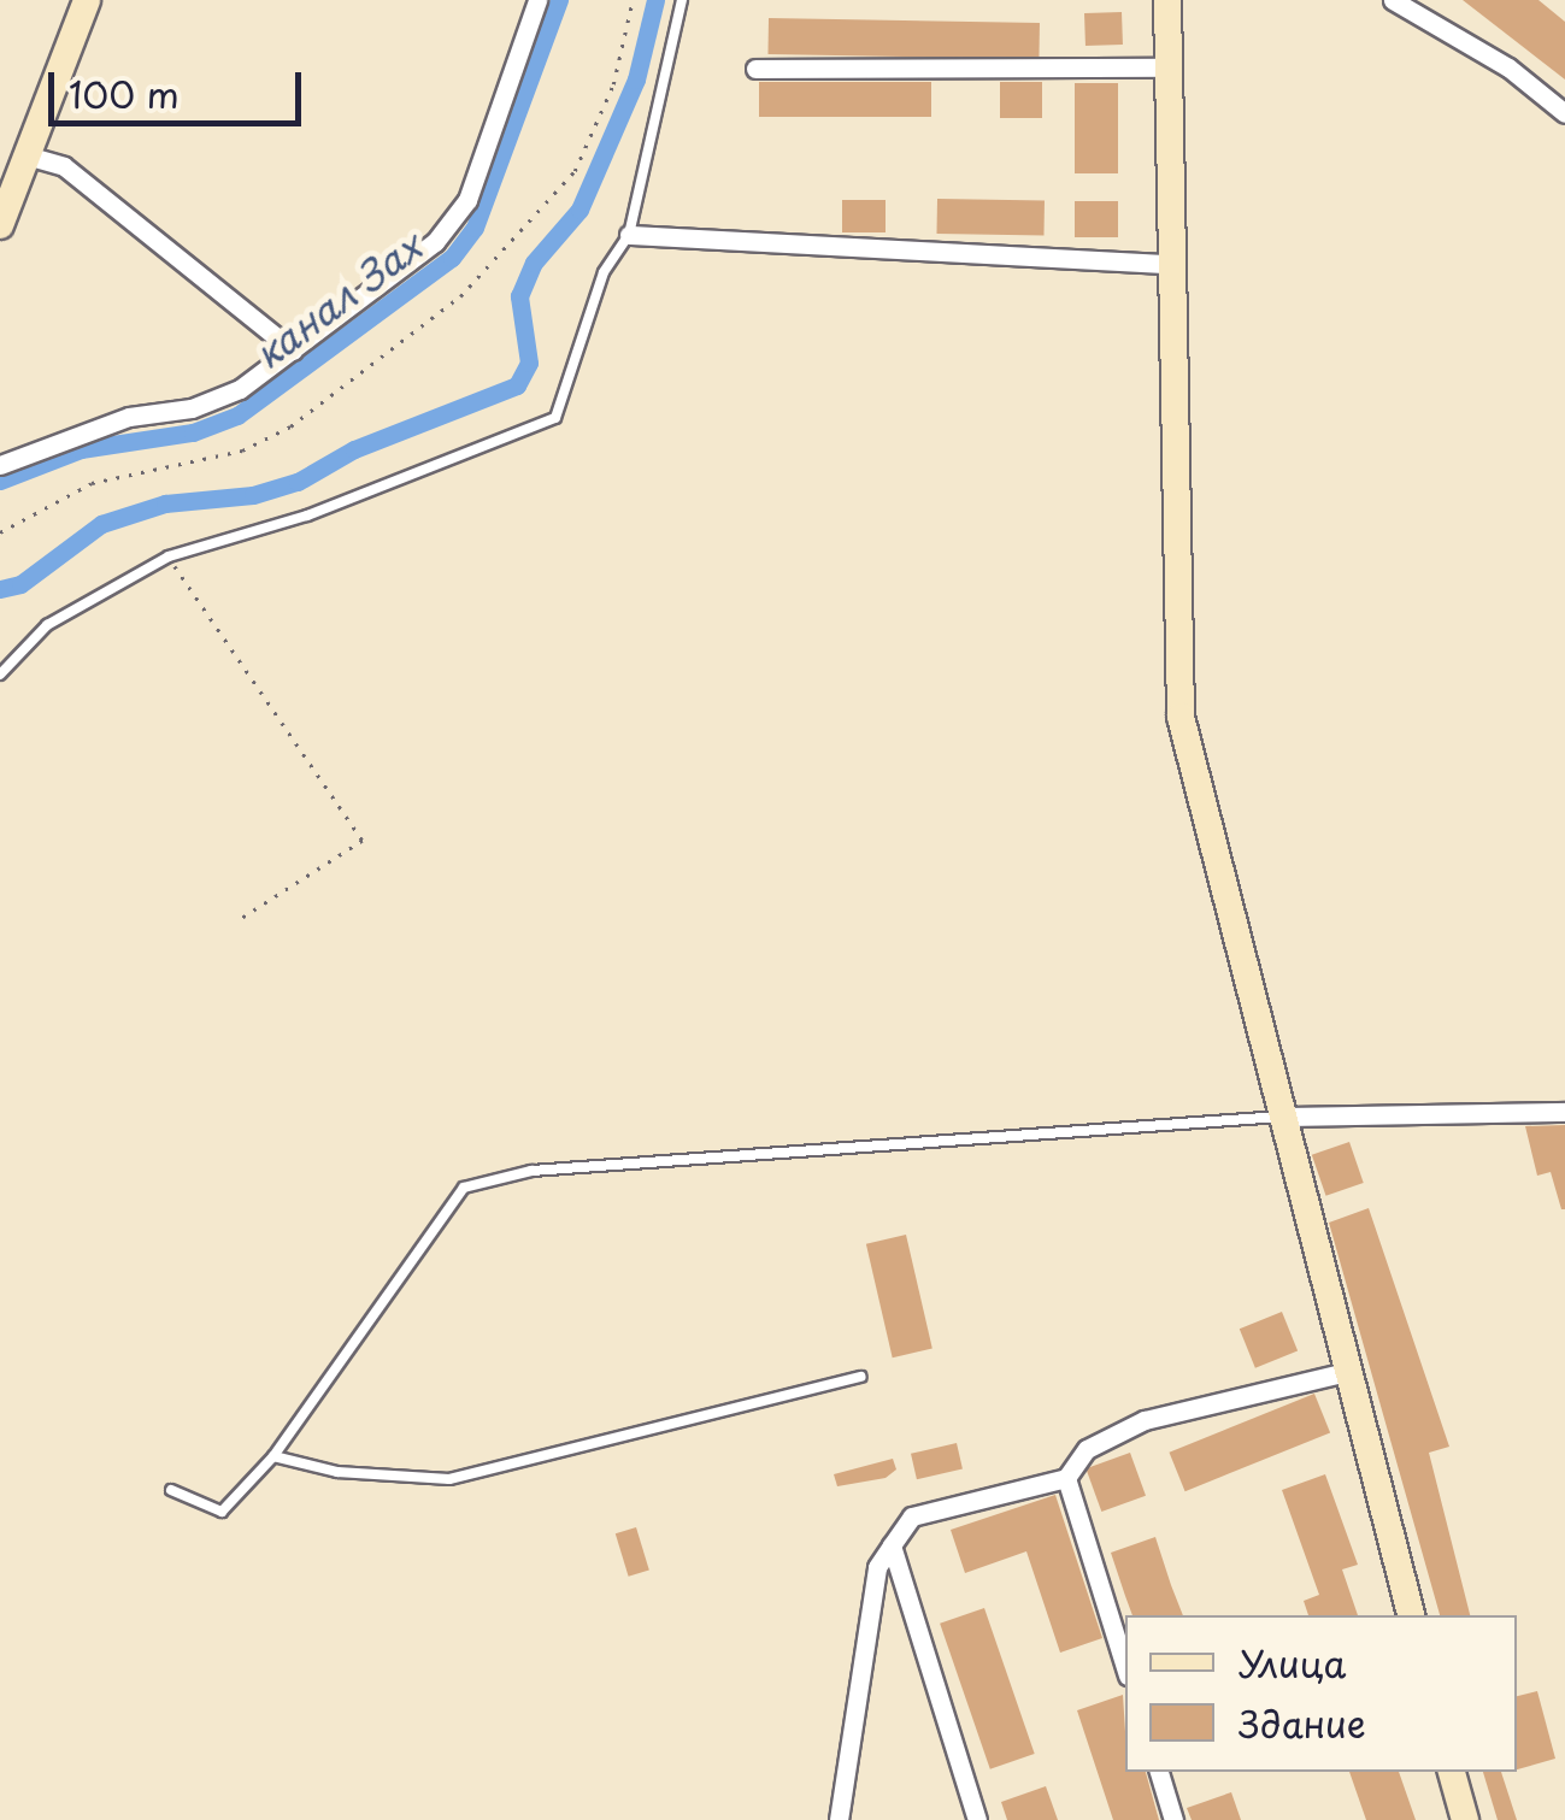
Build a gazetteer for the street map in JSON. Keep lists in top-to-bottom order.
{
  "water": ["канал Зах"],
  "legend": ["Улица", "Здание"],
  "scale_bar": "100 m"
}
